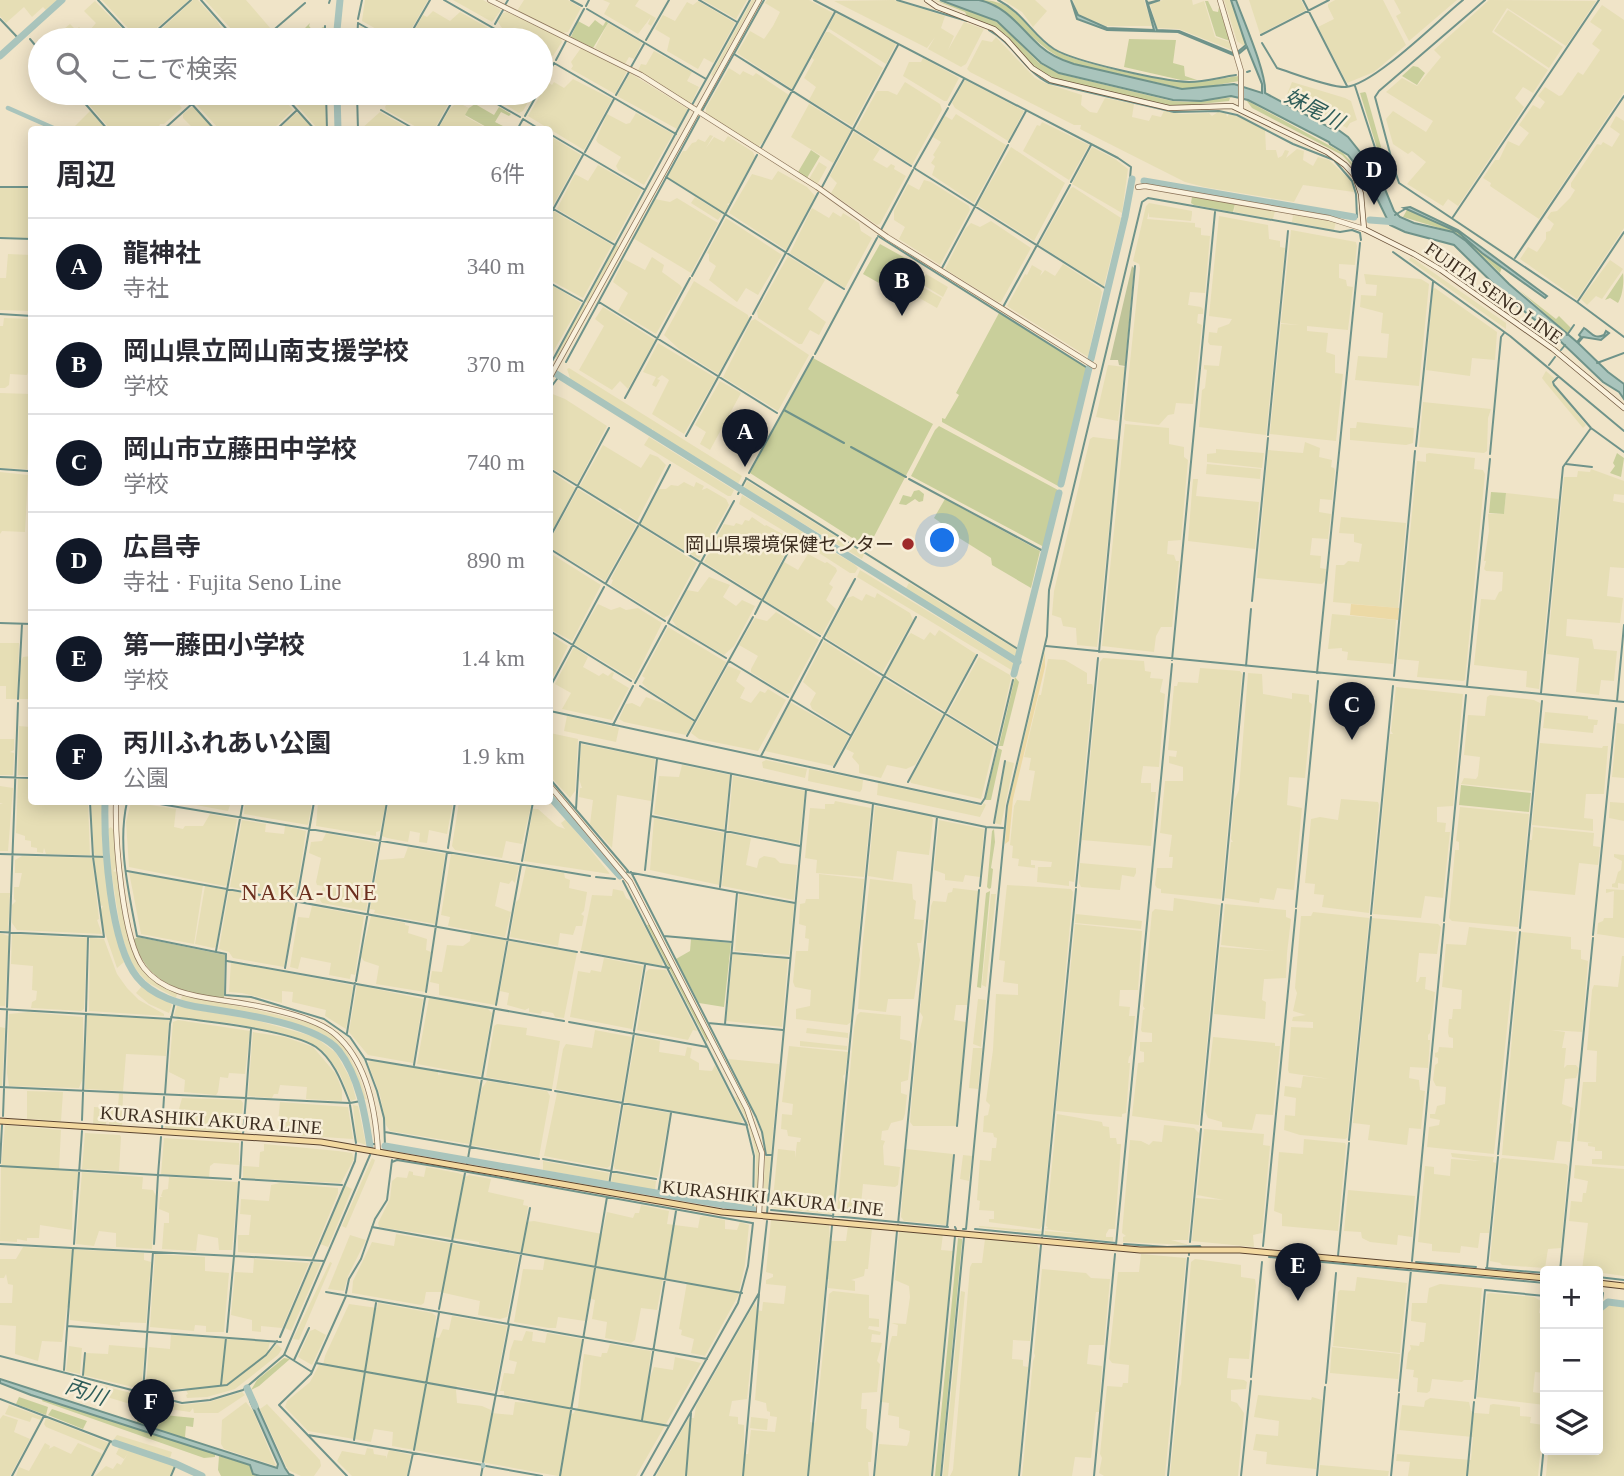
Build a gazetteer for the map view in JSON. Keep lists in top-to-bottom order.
{
  "streets": {
    "main road": ["KURASHIKI AKURA LINE"],
    "street": ["FUJITA SENO LINE"]
  },
  "districts": ["NAKA-UNE"],
  "water": ["妹尾川", "丙川"],
  "places": ["岡山県環境保健センター"],
  "page": {
    "search": "ここで検索",
    "heading": ["周辺", "6件"],
    "pins": [
      "D",
      "B",
      "A",
      "C",
      "E",
      "F"
    ],
    "list": [
      {
        "mark": "A",
        "name": "龍神社",
        "note": "寺社",
        "value": "340 m"
      },
      {
        "mark": "B",
        "name": "岡山県立岡山南支援学校",
        "note": "学校",
        "value": "370 m"
      },
      {
        "mark": "C",
        "name": "岡山市立藤田中学校",
        "note": "学校",
        "value": "740 m"
      },
      {
        "mark": "D",
        "name": "広昌寺",
        "note": "寺社 · Fujita Seno Line",
        "value": "890 m"
      },
      {
        "mark": "E",
        "name": "第一藤田小学校",
        "note": "学校",
        "value": "1.4 km"
      },
      {
        "mark": "F",
        "name": "丙川ふれあい公園",
        "note": "公園",
        "value": "1.9 km"
      }
    ],
    "map_buttons": ["+", "−"]
  }
}
